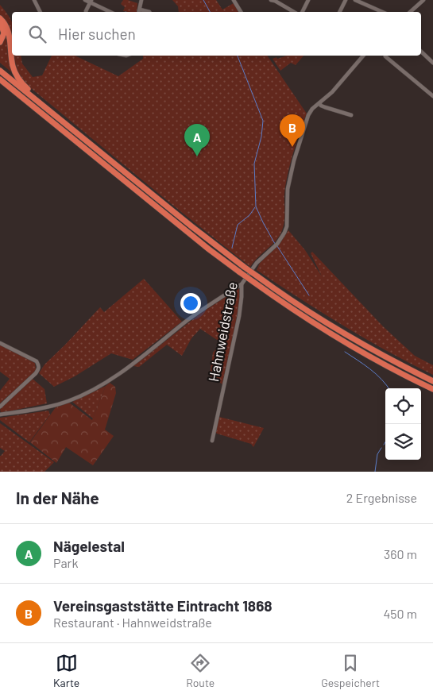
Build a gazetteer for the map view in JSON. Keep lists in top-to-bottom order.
{
  "streets": {
    "street": ["Hahnweidstraße"]
  },
  "page": {
    "search": "Hier suchen",
    "pins": ["B", "A"],
    "heading": ["In der Nähe", "2 Ergebnisse"],
    "list": [
      {
        "mark": "A",
        "name": "Nägelestal",
        "note": "Park",
        "value": "360 m"
      },
      {
        "mark": "B",
        "name": "Vereinsgaststätte Eintracht 1868",
        "note": "Restaurant · Hahnweidstraße",
        "value": "450 m"
      }
    ],
    "nav": ["Karte", "Route", "Gespeichert"]
  }
}
